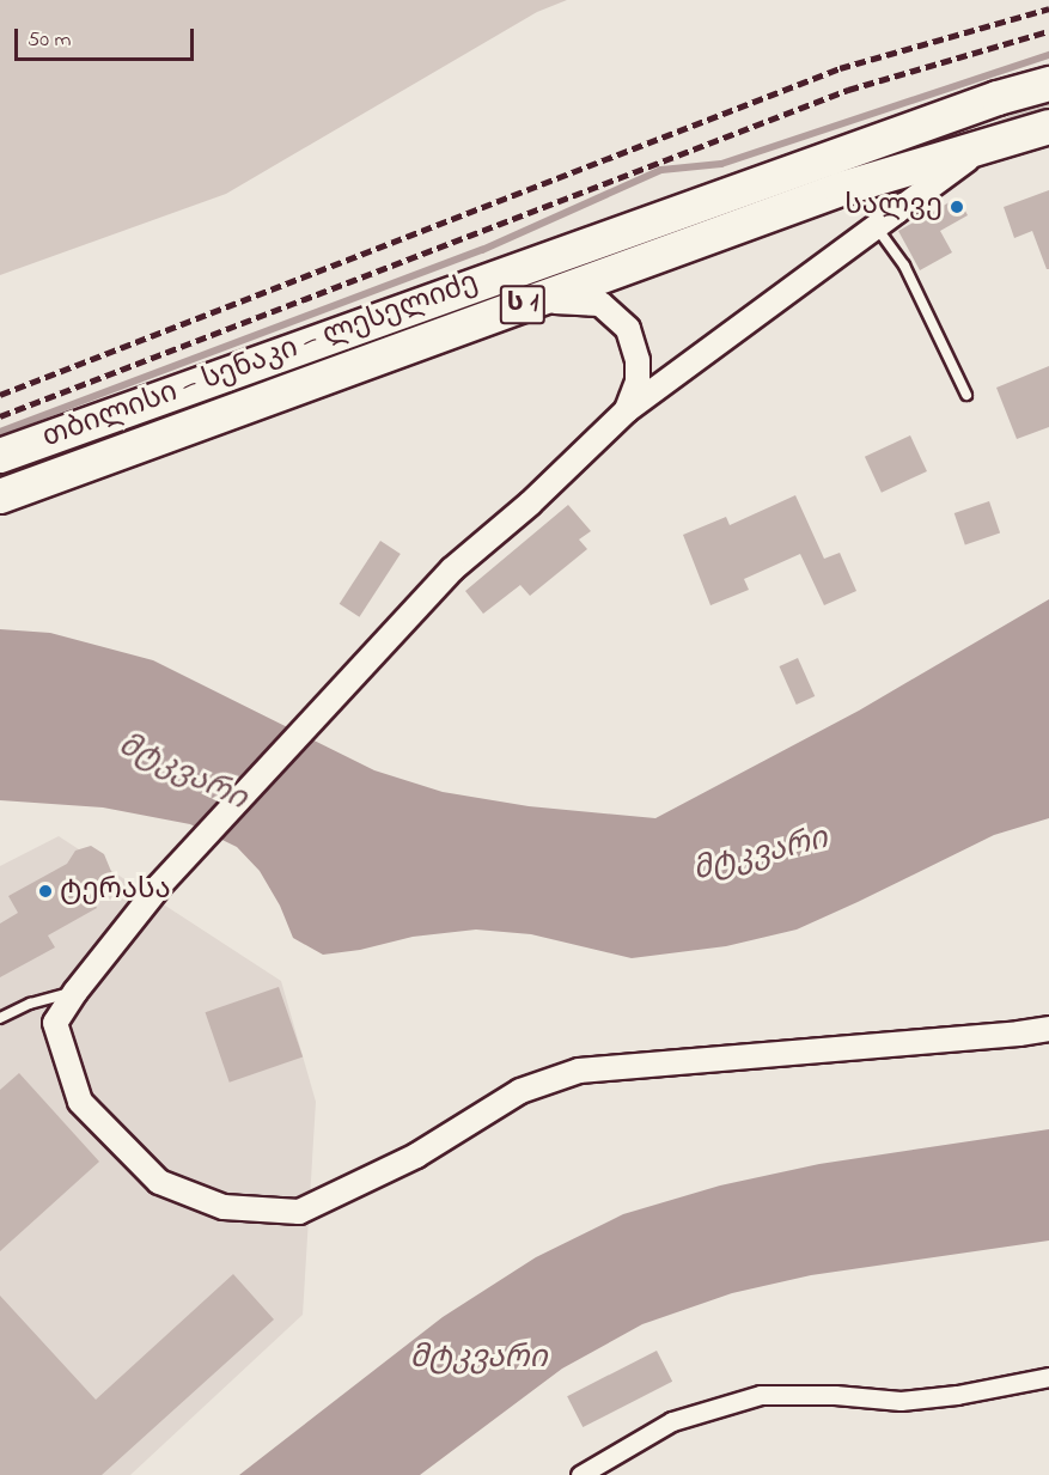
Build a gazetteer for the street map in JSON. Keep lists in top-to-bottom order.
{
  "streets": {
    "highway": ["ს 1", "თბილისი — სენაკი — ლესელიძე"]
  },
  "water": ["მტკვარი"],
  "places": ["სალვე", "ტერასა"],
  "scale_bar": "50 m"
}
